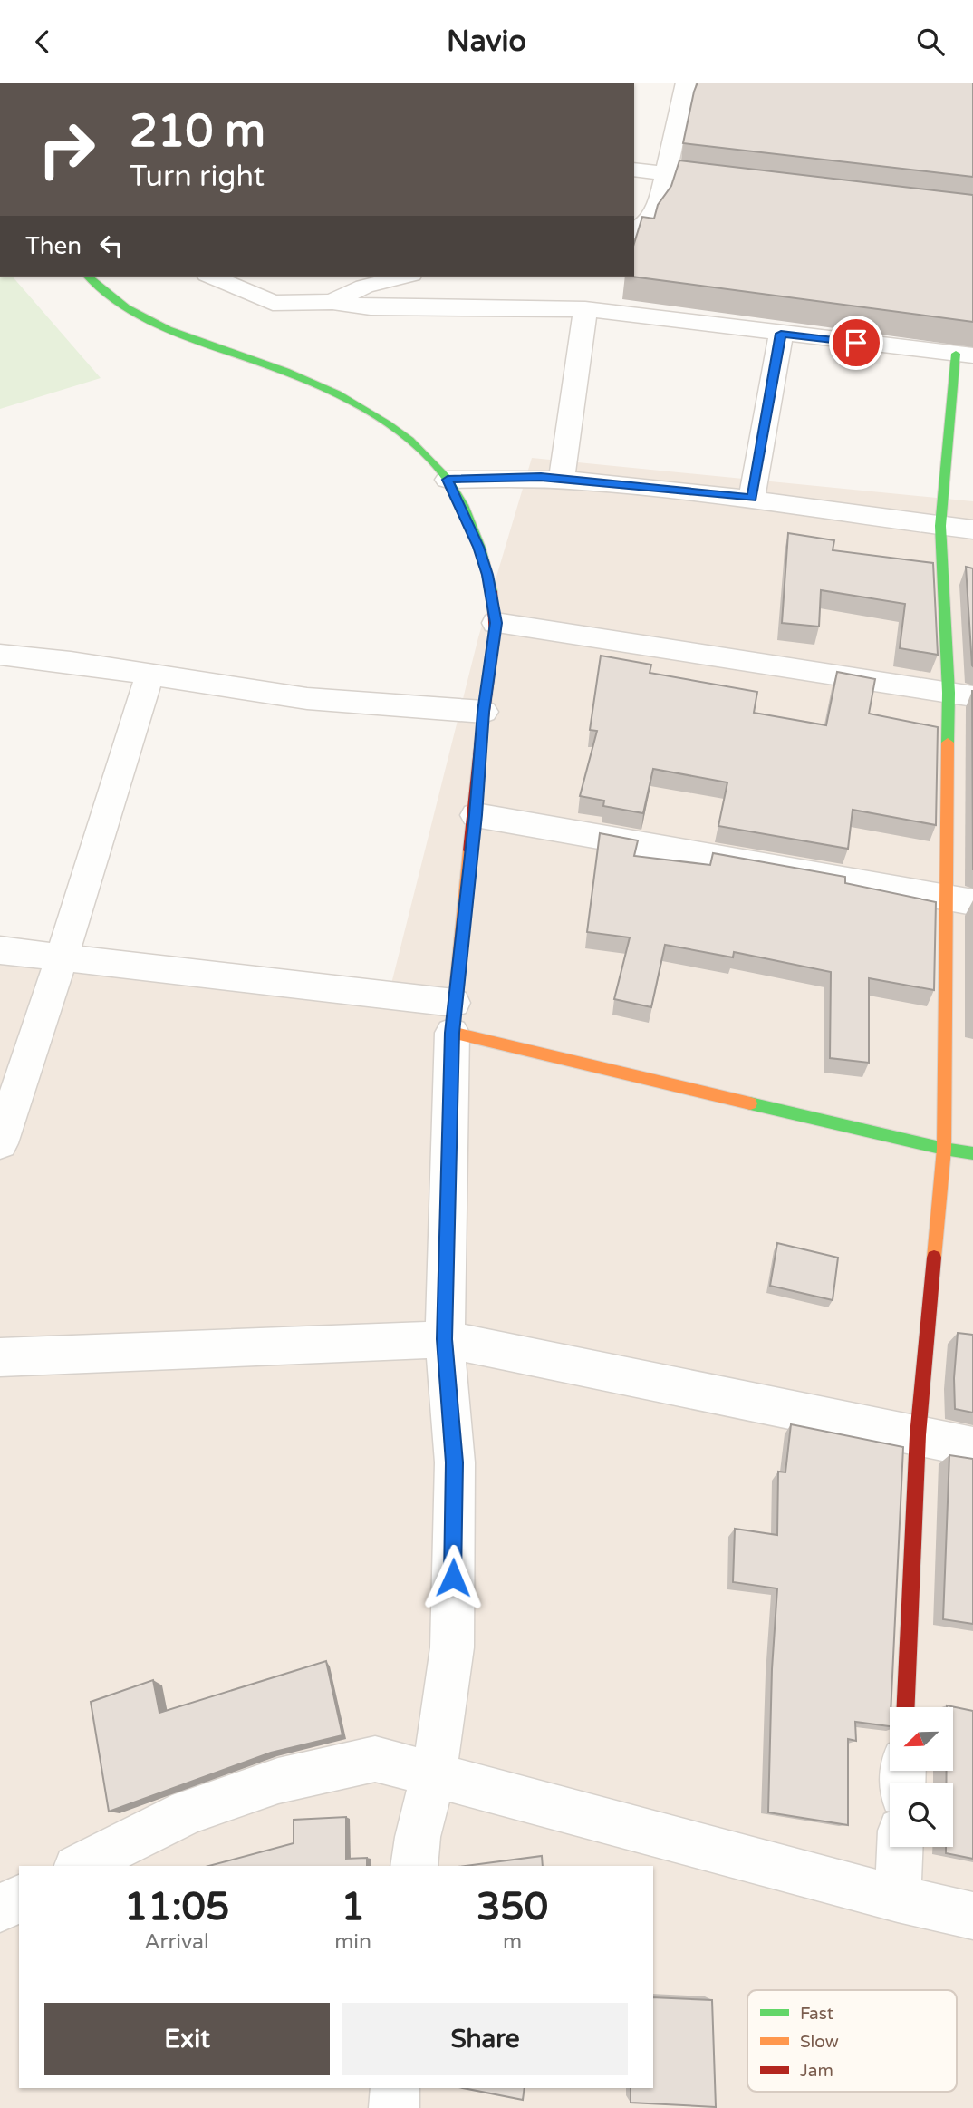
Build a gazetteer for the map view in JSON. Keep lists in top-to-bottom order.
{
  "legend": ["Fast", "Slow", "Jam"],
  "north": "bottom left",
  "page": {
    "header": "Navio",
    "turn": ["210 m", "Turn right"],
    "then": "Then",
    "eta": [
      "11:05",
      "Arrival",
      "1",
      "min",
      "350",
      "m"
    ],
    "buttons": ["Exit", "Share"]
  }
}
